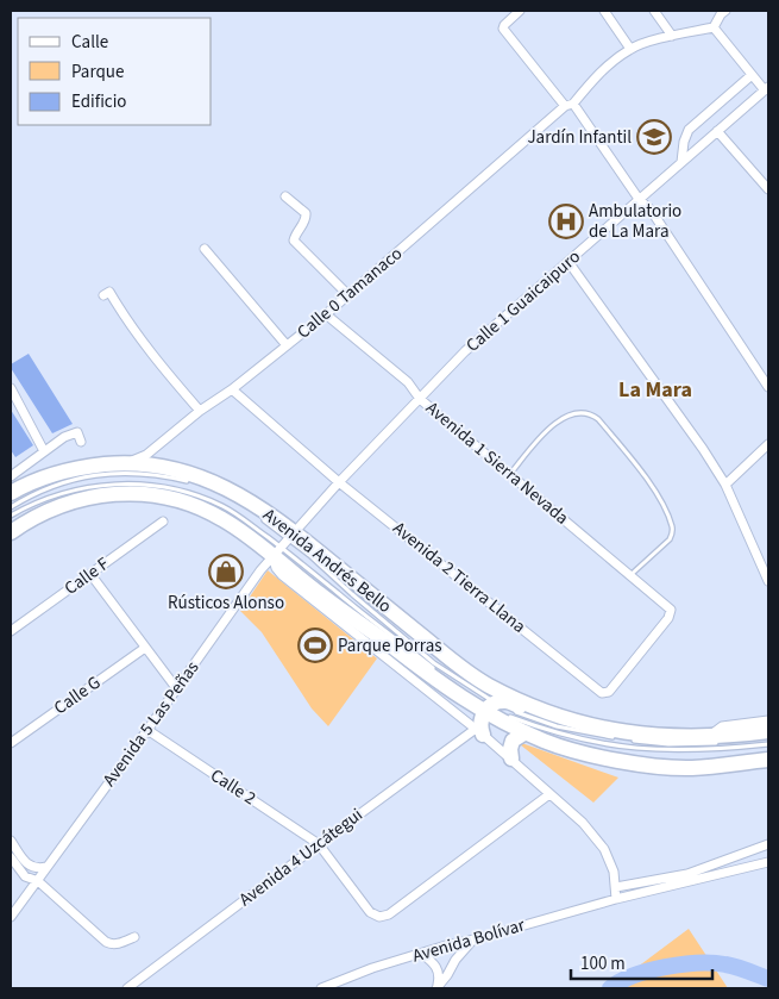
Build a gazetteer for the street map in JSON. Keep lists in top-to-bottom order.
{
  "streets": {
    "highway": ["Avenida Andrés Bello"],
    "street": [
      "Calle 0 Tamanaco",
      "Calle 1 Guaicaipuro",
      "Avenida 1 Sierra Nevada",
      "Calle F",
      "Avenida 2 Tierra Llana",
      "Calle G",
      "Avenida 5 Las Peñas",
      "Calle 2",
      "Avenida 4 Uzcátegui",
      "Avenida Bolívar"
    ]
  },
  "crossings": [
    ["Calle 0 Tamanaco", "Avenida 1 Sierra Nevada"],
    ["Calle 0 Tamanaco", "Avenida Andrés Bello"],
    ["Calle 0 Tamanaco", "Avenida 2 Tierra Llana"],
    ["Calle 1 Guaicaipuro", "Avenida 1 Sierra Nevada"],
    ["Calle 1 Guaicaipuro", "Avenida Andrés Bello"],
    ["Calle 1 Guaicaipuro", "Avenida 2 Tierra Llana"],
    ["Calle 1 Guaicaipuro", "Avenida 5 Las Peñas"],
    ["Avenida 1 Sierra Nevada", "Avenida 2 Tierra Llana"],
    ["Avenida Andrés Bello", "Avenida 5 Las Peñas"],
    ["Avenida Andrés Bello", "Avenida 4 Uzcátegui"],
    ["Avenida 5 Las Peñas", "Calle 2"],
    ["Calle 2", "Avenida 4 Uzcátegui"]
  ],
  "districts": ["La Mara"],
  "places": {
    "school or university": ["Jardín Infantil"],
    "hospital": ["Ambulatorio de La Mara"],
    "shop": ["Rústicos Alonso"],
    "sports": ["Parque Porras"]
  },
  "legend": ["Calle", "Parque", "Edificio"],
  "scale_bar": "100 m"
}
